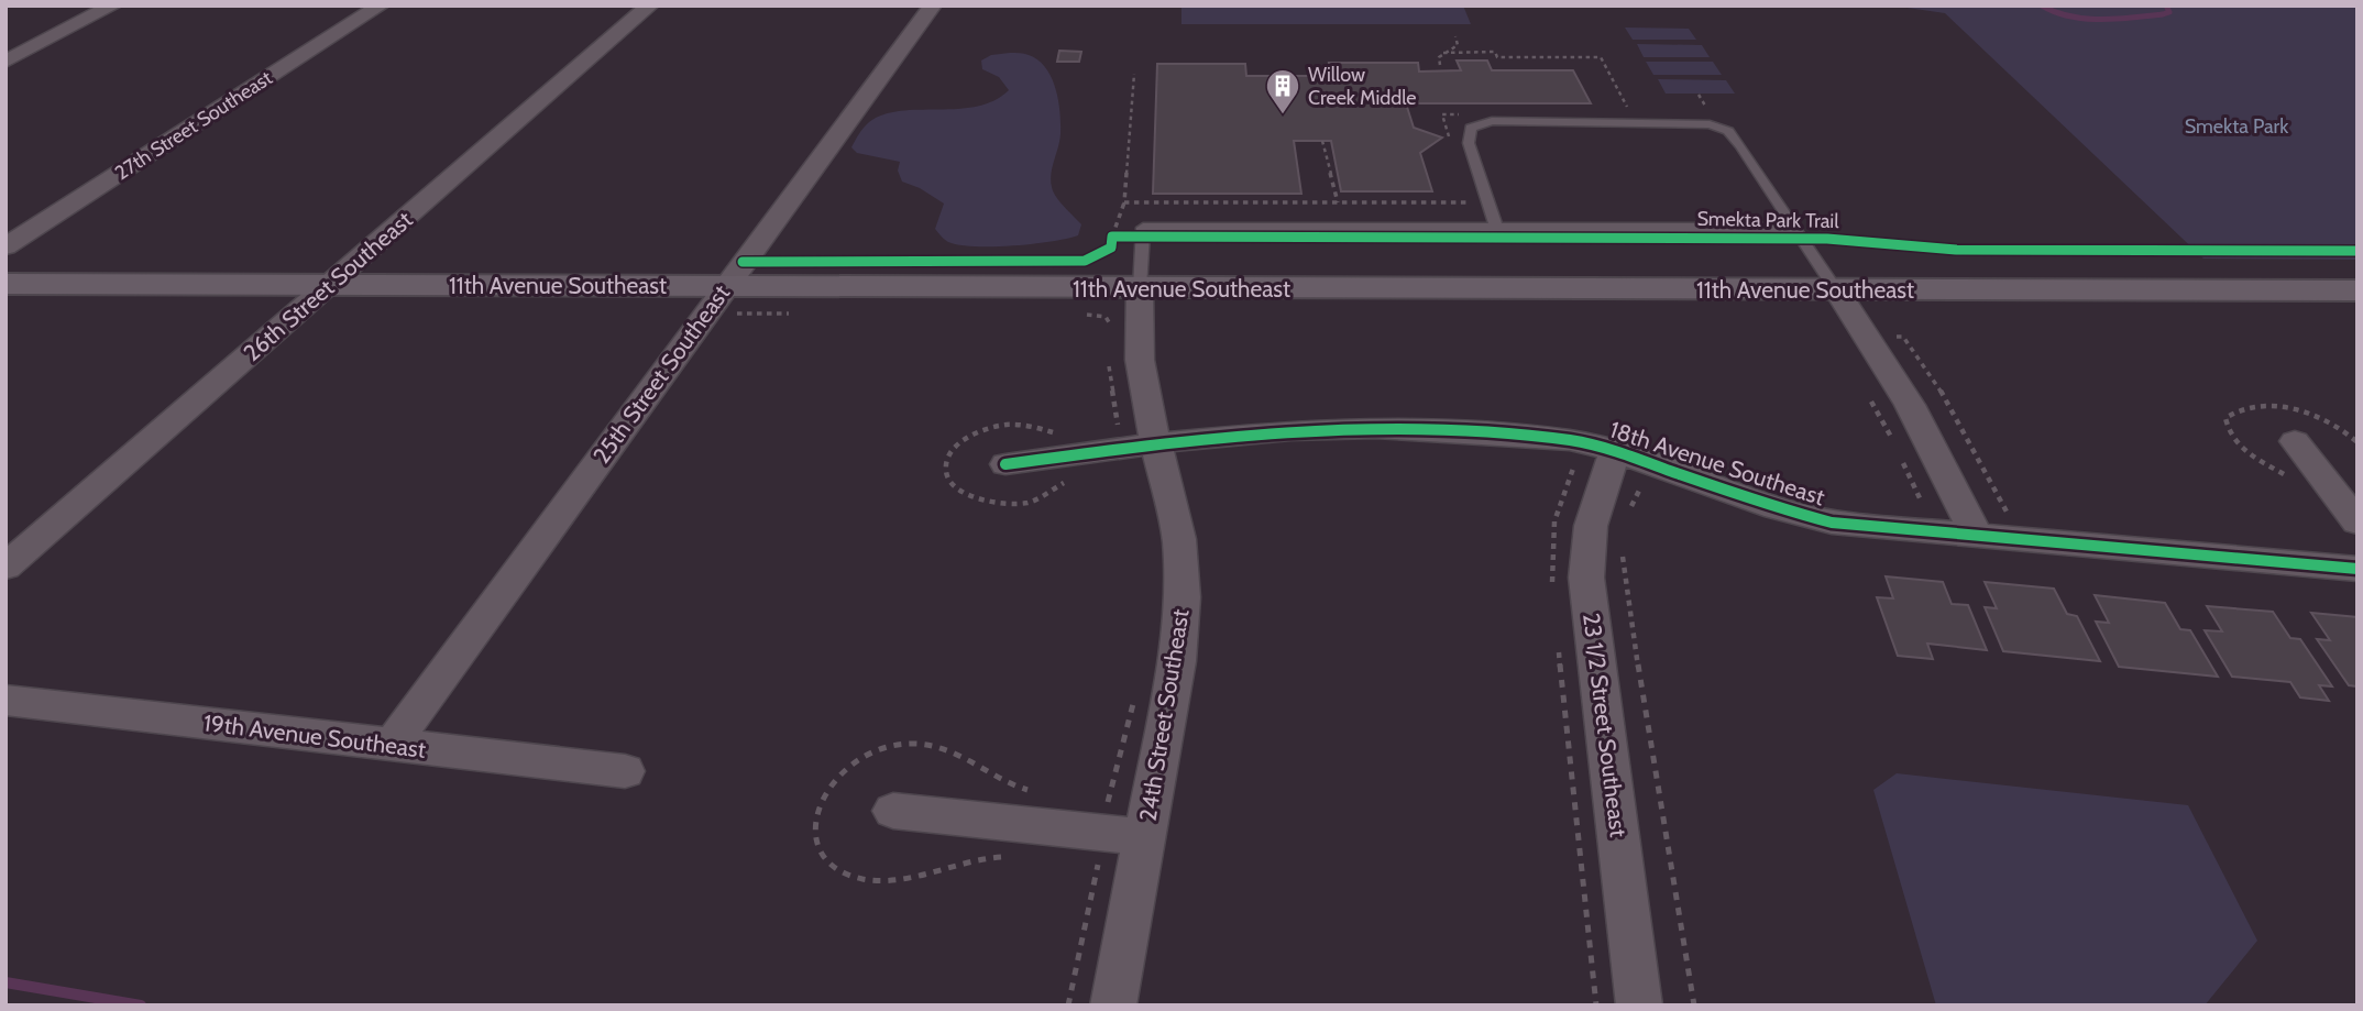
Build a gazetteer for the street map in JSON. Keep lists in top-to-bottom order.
{
  "streets": {
    "main road": ["11th Avenue Southeast"],
    "street": [
      "27th Street Southeast",
      "26th Street Southeast",
      "25th Street Southeast",
      "18th Avenue Southeast",
      "24th Street Southeast",
      "23 1/2 Street Southeast",
      "19th Avenue Southeast"
    ],
    "cycle path": ["Smekta Park Trail"]
  },
  "crossings": [
    ["11th Avenue Southeast", "26th Street Southeast"],
    ["11th Avenue Southeast", "25th Street Southeast"],
    ["11th Avenue Southeast", "24th Street Southeast"],
    ["25th Street Southeast", "19th Avenue Southeast"],
    ["18th Avenue Southeast", "24th Street Southeast"],
    ["18th Avenue Southeast", "23 1/2 Street Southeast"]
  ],
  "parks": ["Smekta Park"],
  "places": {
    "building": ["Willow Creek Middle"]
  }
}
